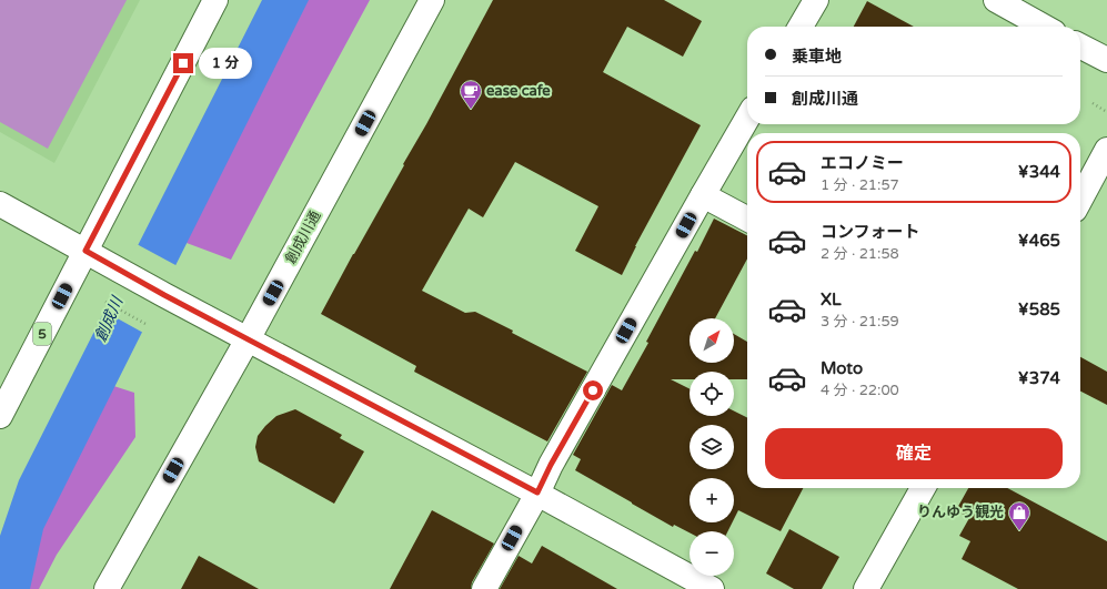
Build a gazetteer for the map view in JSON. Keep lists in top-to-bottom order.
{
  "streets": {
    "main road": ["創成川通", "5"]
  },
  "water": ["創成川"],
  "places": {
    "cafe": ["ease cafe"],
    "shop": ["りんゆう観光"]
  },
  "north": "top right",
  "page": {
    "banner": ["乗車地", "創成川通"],
    "bubble": "1 分",
    "list": [
      {
        "name": "エコノミー",
        "note": "1 分 · 21:57",
        "value": "¥344"
      },
      {
        "name": "コンフォート",
        "note": "2 分 · 21:58",
        "value": "¥465"
      },
      {
        "name": "XL",
        "note": "3 分 · 21:59",
        "value": "¥585"
      },
      {
        "name": "Moto",
        "note": "4 分 · 22:00",
        "value": "¥374"
      }
    ],
    "map_buttons": ["+", "−"],
    "buttons": "確定"
  }
}
